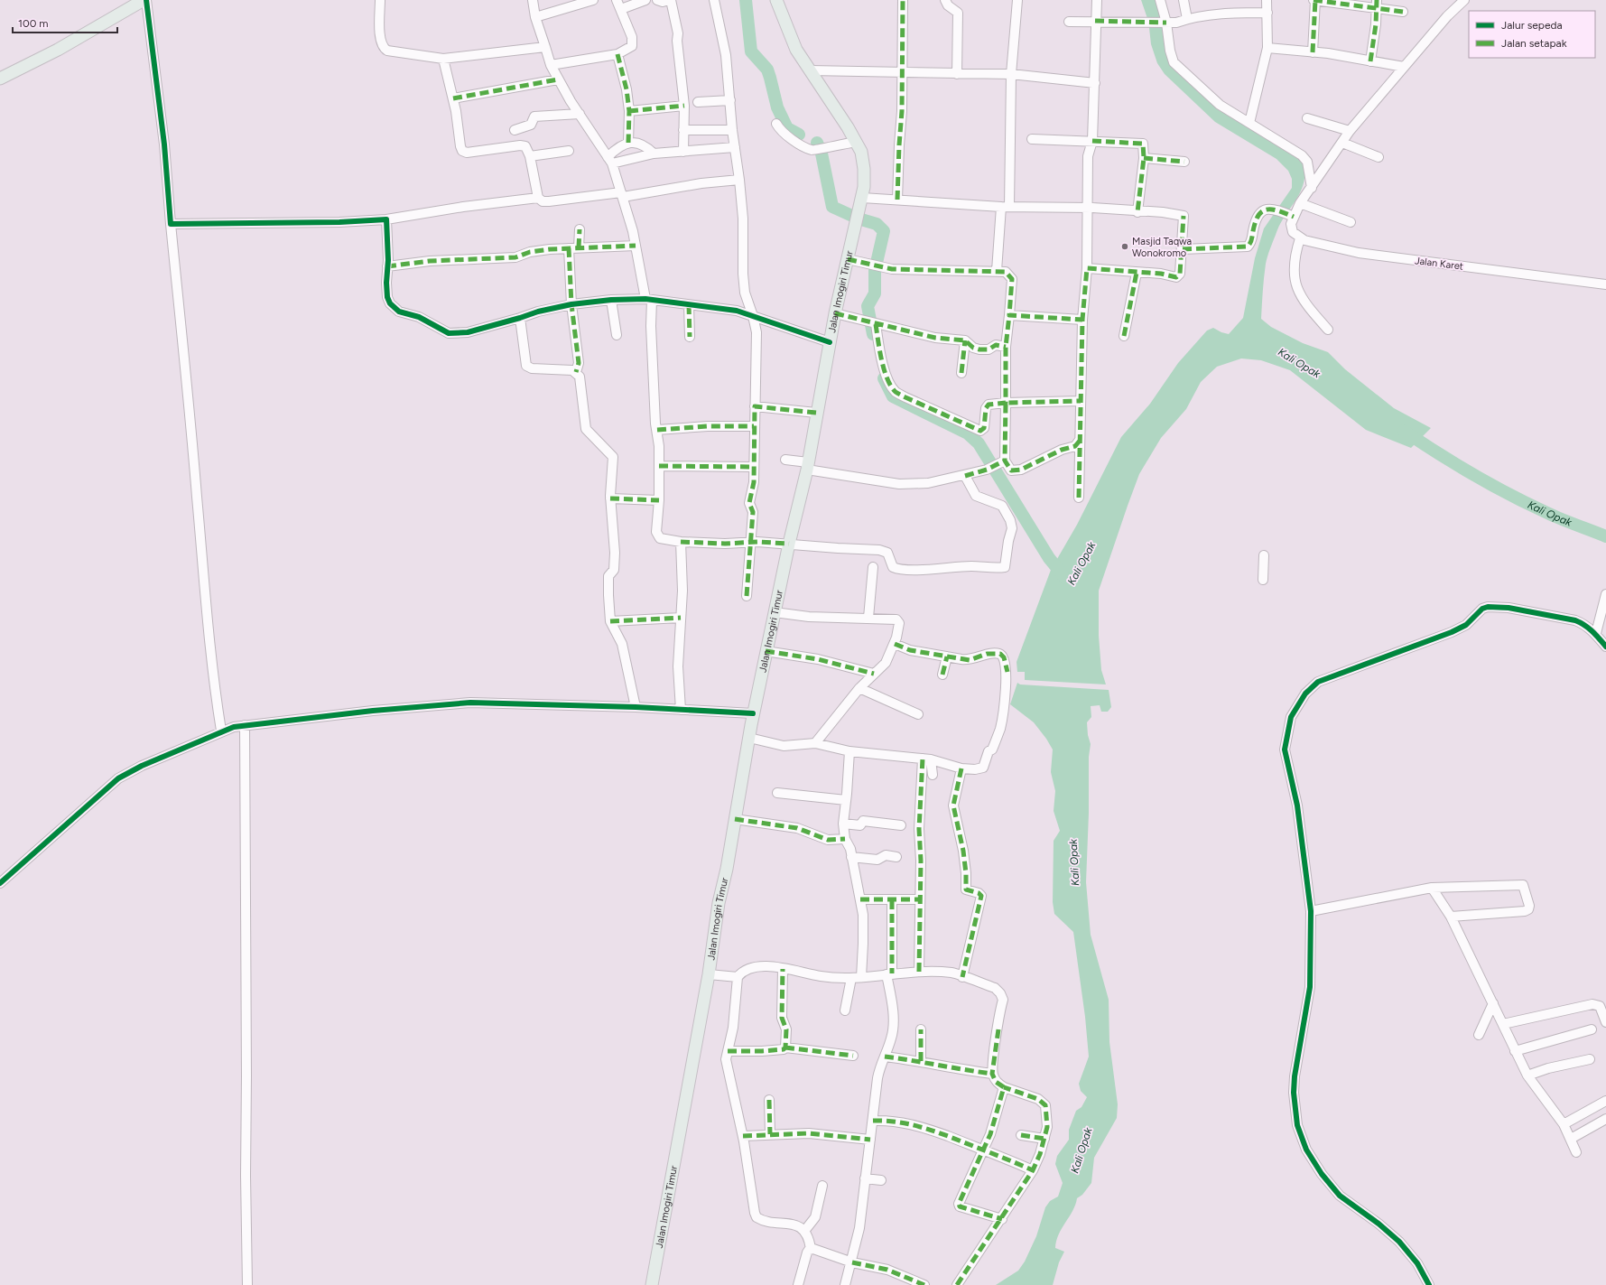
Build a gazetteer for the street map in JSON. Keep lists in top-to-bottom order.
{
  "streets": {
    "main road": ["Jalan Imogiri Timur"],
    "street": ["Jalan Karet"]
  },
  "water": ["Kali Opak"],
  "places": ["Masjid Taqwa Wonokromo"],
  "legend": ["Jalur sepeda", "Jalan setapak"],
  "scale_bar": "100 m"
}
